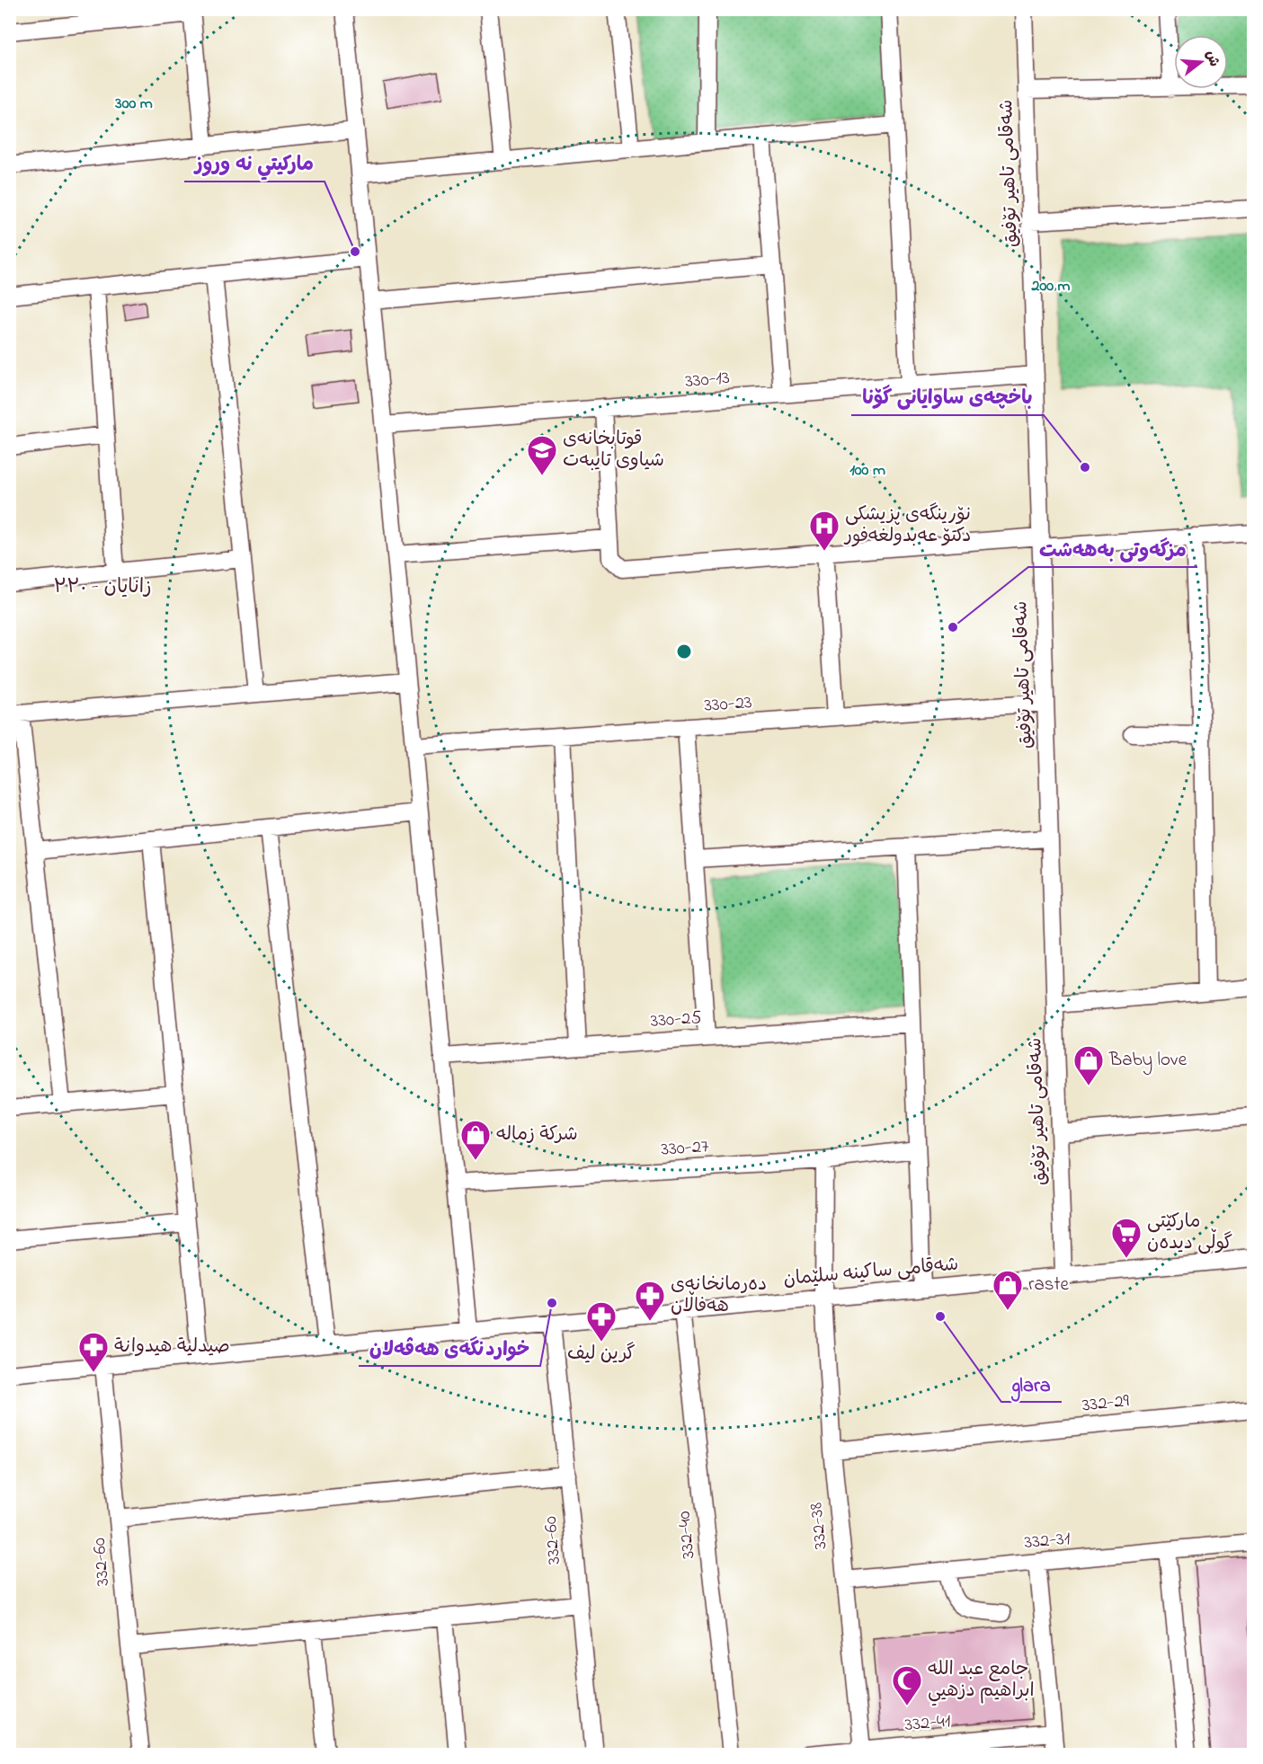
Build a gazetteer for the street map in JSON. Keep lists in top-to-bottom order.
{
  "streets": {
    "street": [
      "شەقامی تاهیر تۆفیق",
      "330-13",
      "330-23",
      "330-25",
      "330-27",
      "شەقامی ساکینە سلێمان",
      "332-29",
      "332-38",
      "332-40",
      "332-60",
      "332-31",
      "332-41"
    ]
  },
  "crossings": [
    ["شەقامی تاهیر تۆفیق", "330-13"],
    ["شەقامی تاهیر تۆفیق", "330-23"],
    ["شەقامی تاهیر تۆفیق", "شەقامی ساکینە سلێمان"],
    ["330-27", "332-38"],
    ["شەقامی ساکینە سلێمان", "332-38"],
    ["شەقامی ساکینە سلێمان", "332-40"],
    ["شەقامی ساکینە سلێمان", "332-60"],
    ["332-29", "332-38"],
    ["332-38", "332-31"],
    ["332-38", "332-41"]
  ],
  "districts": ["زانایان - ٣٣٠"],
  "places": {
    "other": [
      "ماركيتي نه وروز",
      "باخچەی ساوایانی گۆنا",
      "مزگەوتی بەهەشت",
      "خواردنگەی هەڤەلان",
      "glara"
    ],
    "school or university": ["قوتابخانەی شیاوی تایبەت"],
    "hospital": ["نۆرینگەی پزیشکی دکتۆ عەبدولغەفور"],
    "shop": ["Baby love", "شركة زماله", "raste"],
    "supermarket": ["مارکێتی گوڵی دیدەن"],
    "pharmacy": ["دەرمانخانەی هەفاڵان", "گرین لیف", "صيدلية هيدوانة"],
    "mosque": ["جامع عبد الله ابراهيم دزهيي"]
  },
  "north": "right",
  "rings": ["300 m", "200 m", "100 m"]
}
